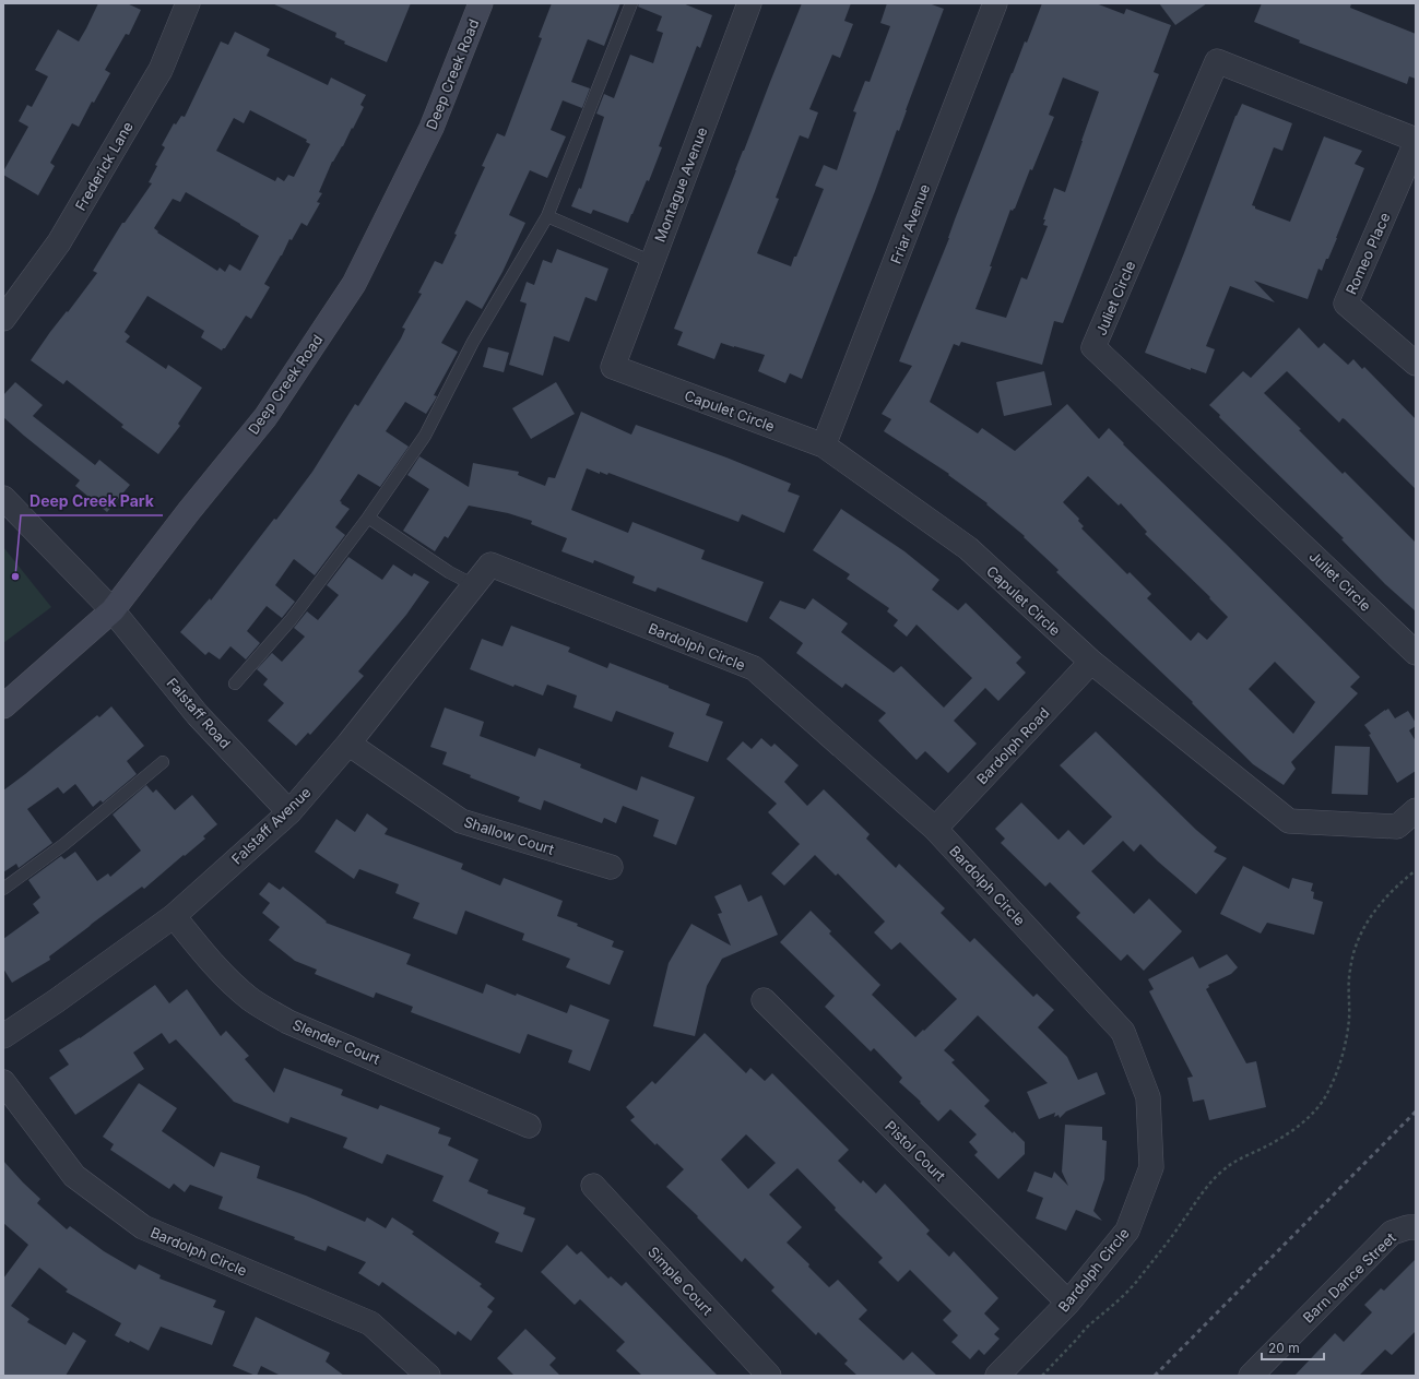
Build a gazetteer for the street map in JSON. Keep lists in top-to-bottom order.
{
  "streets": {
    "street": [
      "Deep Creek Road",
      "Frederick Lane",
      "Montague Avenue",
      "Friar Avenue",
      "Romeo Place",
      "Juliet Circle",
      "Capulet Circle",
      "Bardolph Circle",
      "Falstaff Road",
      "Bardolph Road",
      "Falstaff Avenue",
      "Shallow Court",
      "Slender Court",
      "Pistol Court",
      "Barn Dance Street",
      "Simple Court"
    ]
  },
  "crossings": [
    ["Deep Creek Road", "Falstaff Road"],
    ["Montague Avenue", "Capulet Circle"],
    ["Friar Avenue", "Capulet Circle"],
    ["Romeo Place", "Juliet Circle"],
    ["Capulet Circle", "Bardolph Road"],
    ["Bardolph Circle", "Bardolph Road"],
    ["Bardolph Circle", "Falstaff Avenue"],
    ["Bardolph Circle", "Pistol Court"],
    ["Falstaff Road", "Falstaff Avenue"],
    ["Falstaff Avenue", "Shallow Court"],
    ["Falstaff Avenue", "Slender Court"]
  ],
  "places": ["Deep Creek Park"],
  "scale_bar": "20 m"
}
